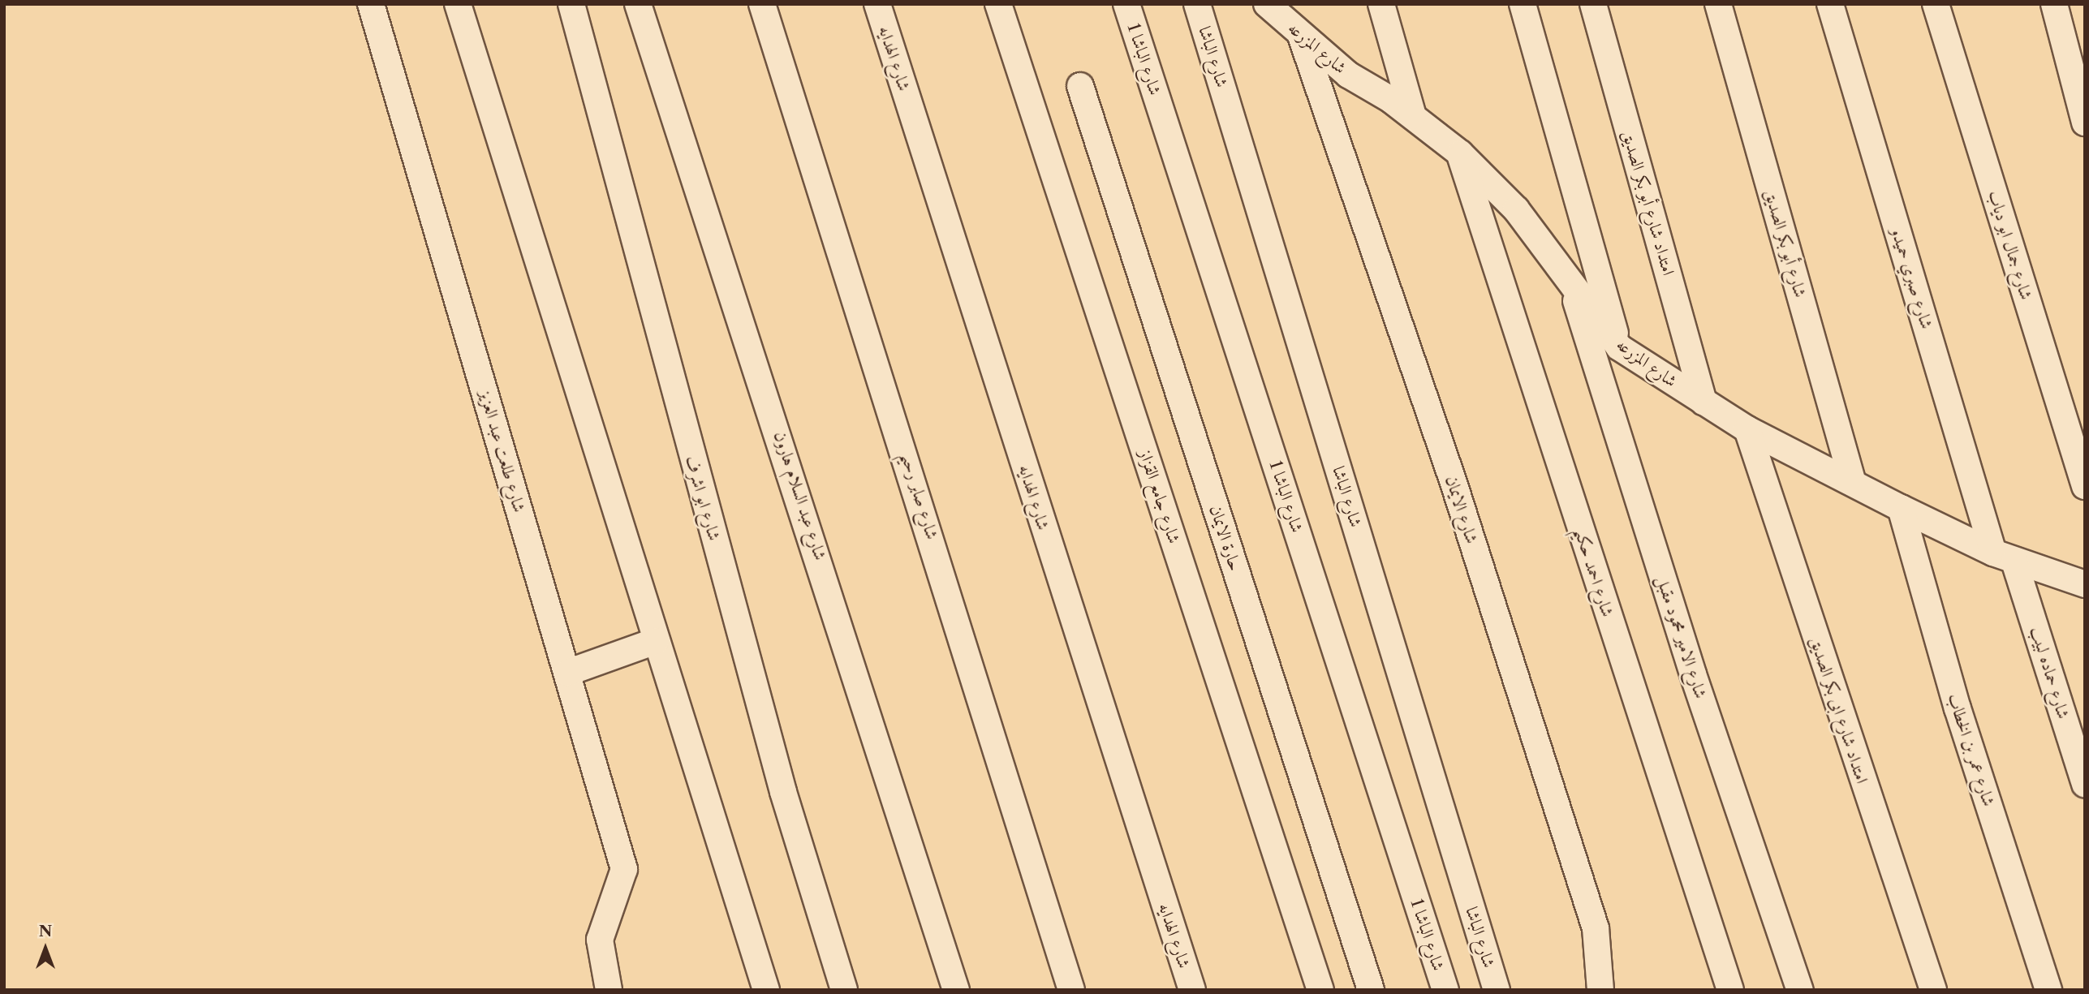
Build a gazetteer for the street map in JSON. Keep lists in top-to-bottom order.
{
  "streets": {
    "street": [
      "شارع المزرعه",
      "شارع الباشا",
      "شارع الهدايه",
      "شارع الباشا 1",
      "امتداد شارع أبو بكر الصديق",
      "شارع أبو بكر الصديق",
      "شارع جمال ابو دياب",
      "شارع صبري حميدو",
      "شارع طلعت عبد العزيز",
      "شارع عبد السلام هارون",
      "شارع صابر رحيم",
      "شارع جامع القزاز",
      "شارع ابو اشرف",
      "شارع الايمان",
      "حارة الايمان",
      "شارع احمد حكيم",
      "شارع الامير محمود مقبل",
      "شارع حماده لبيب",
      "امتداد شارع ابى بكر الصديق",
      "شارع عمر بن الخطاب"
    ]
  },
  "crossings": [
    ["شارع المزرعه", "امتداد شارع أبو بكر الصديق"],
    ["شارع المزرعه", "شارع أبو بكر الصديق"],
    ["شارع المزرعه", "شارع صبري حميدو"],
    ["شارع المزرعه", "شارع الايمان"],
    ["شارع المزرعه", "شارع احمد حكيم"],
    ["شارع المزرعه", "شارع الامير محمود مقبل"],
    ["شارع المزرعه", "شارع حماده لبيب"],
    ["شارع المزرعه", "امتداد شارع ابى بكر الصديق"],
    ["شارع المزرعه", "شارع عمر بن الخطاب"],
    ["شارع صبري حميدو", "شارع حماده لبيب"]
  ],
  "north": "top"
}
